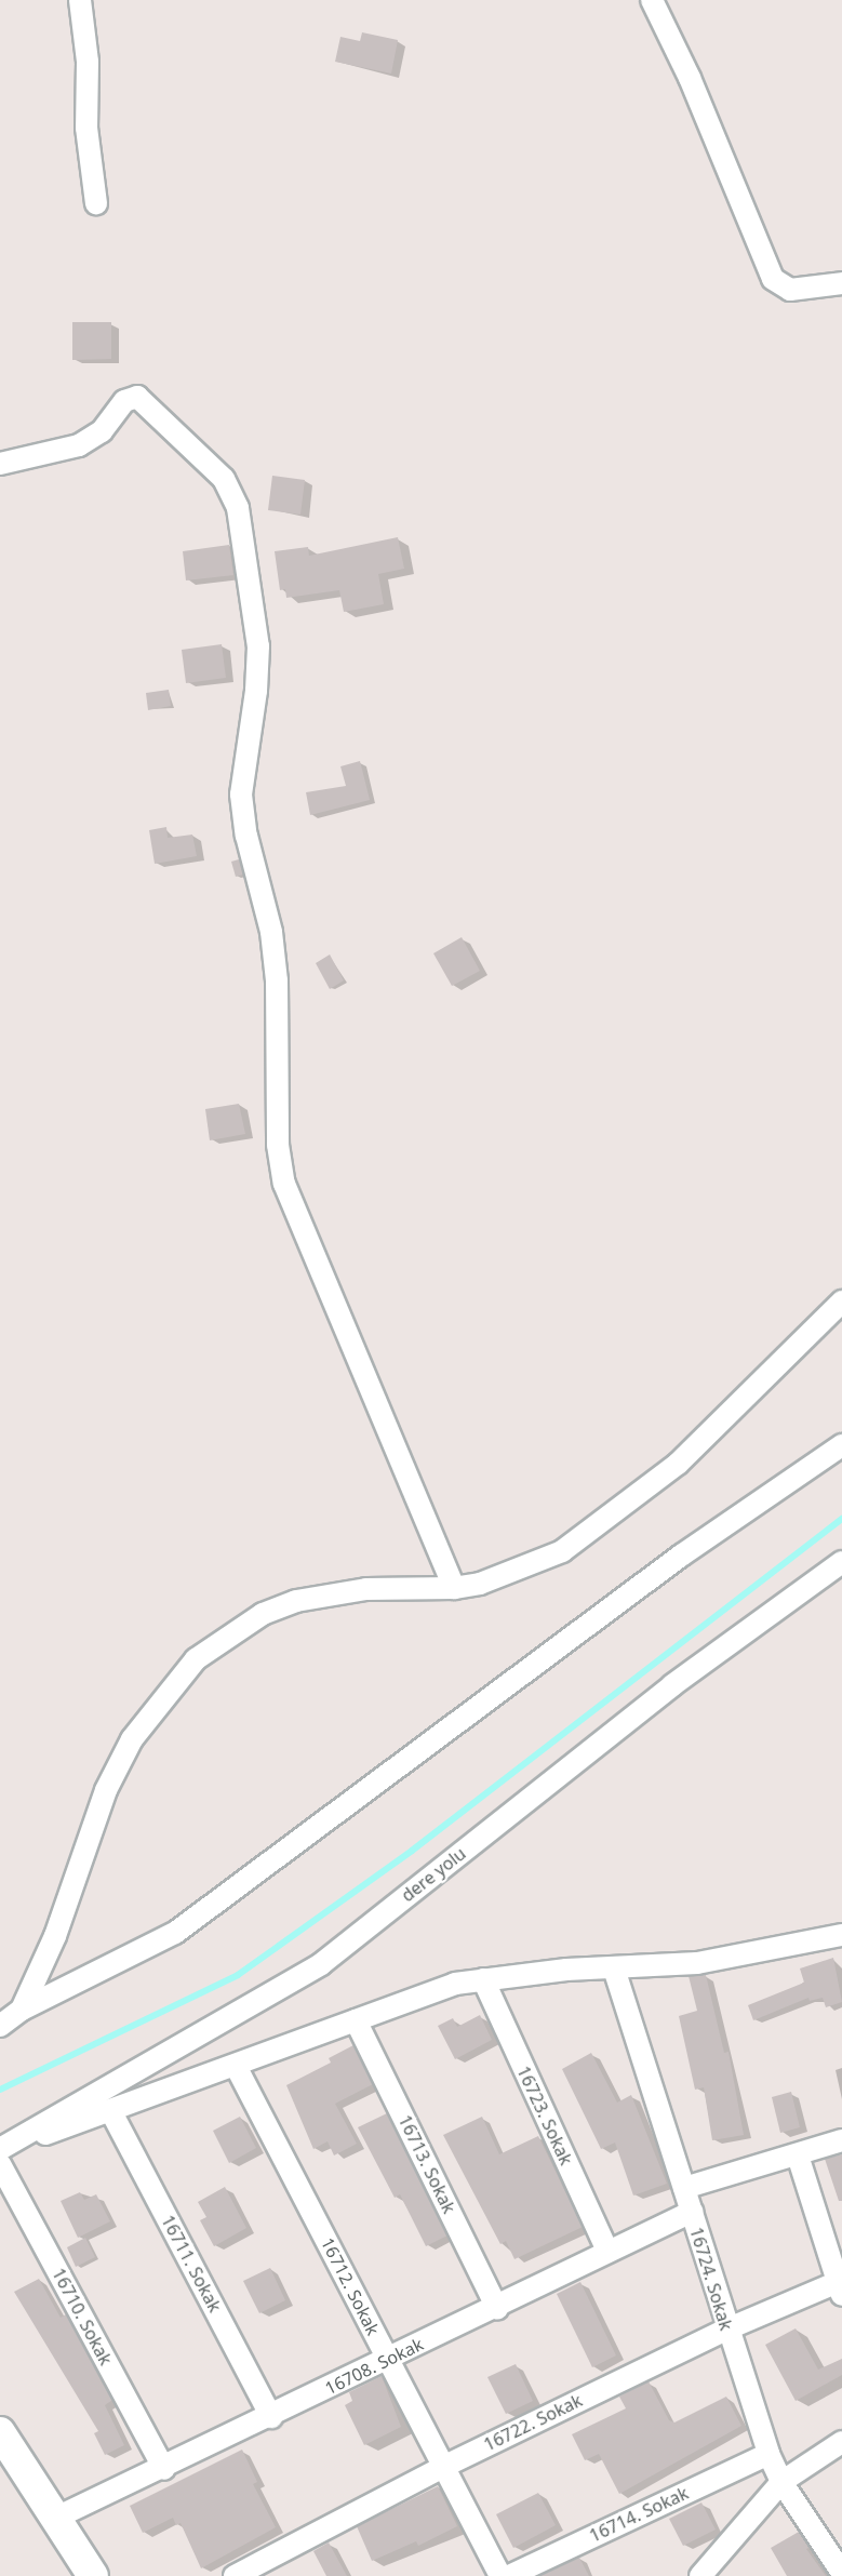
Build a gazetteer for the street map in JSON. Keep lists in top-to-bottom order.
{
  "streets": {
    "street": [
      "dere yolu",
      "16723. Sokak",
      "16713. Sokak",
      "16711. Sokak",
      "16724. Sokak",
      "16712. Sokak",
      "16710. Sokak",
      "16708. Sokak",
      "16722. Sokak",
      "16714. Sokak"
    ]
  },
  "crossings": [
    ["16723. Sokak", "16708. Sokak"],
    ["16713. Sokak", "16708. Sokak"],
    ["16711. Sokak", "16708. Sokak"],
    ["16724. Sokak", "16708. Sokak"],
    ["16724. Sokak", "16722. Sokak"],
    ["16724. Sokak", "16714. Sokak"],
    ["16712. Sokak", "16708. Sokak"],
    ["16712. Sokak", "16722. Sokak"],
    ["16710. Sokak", "16708. Sokak"]
  ]
}
